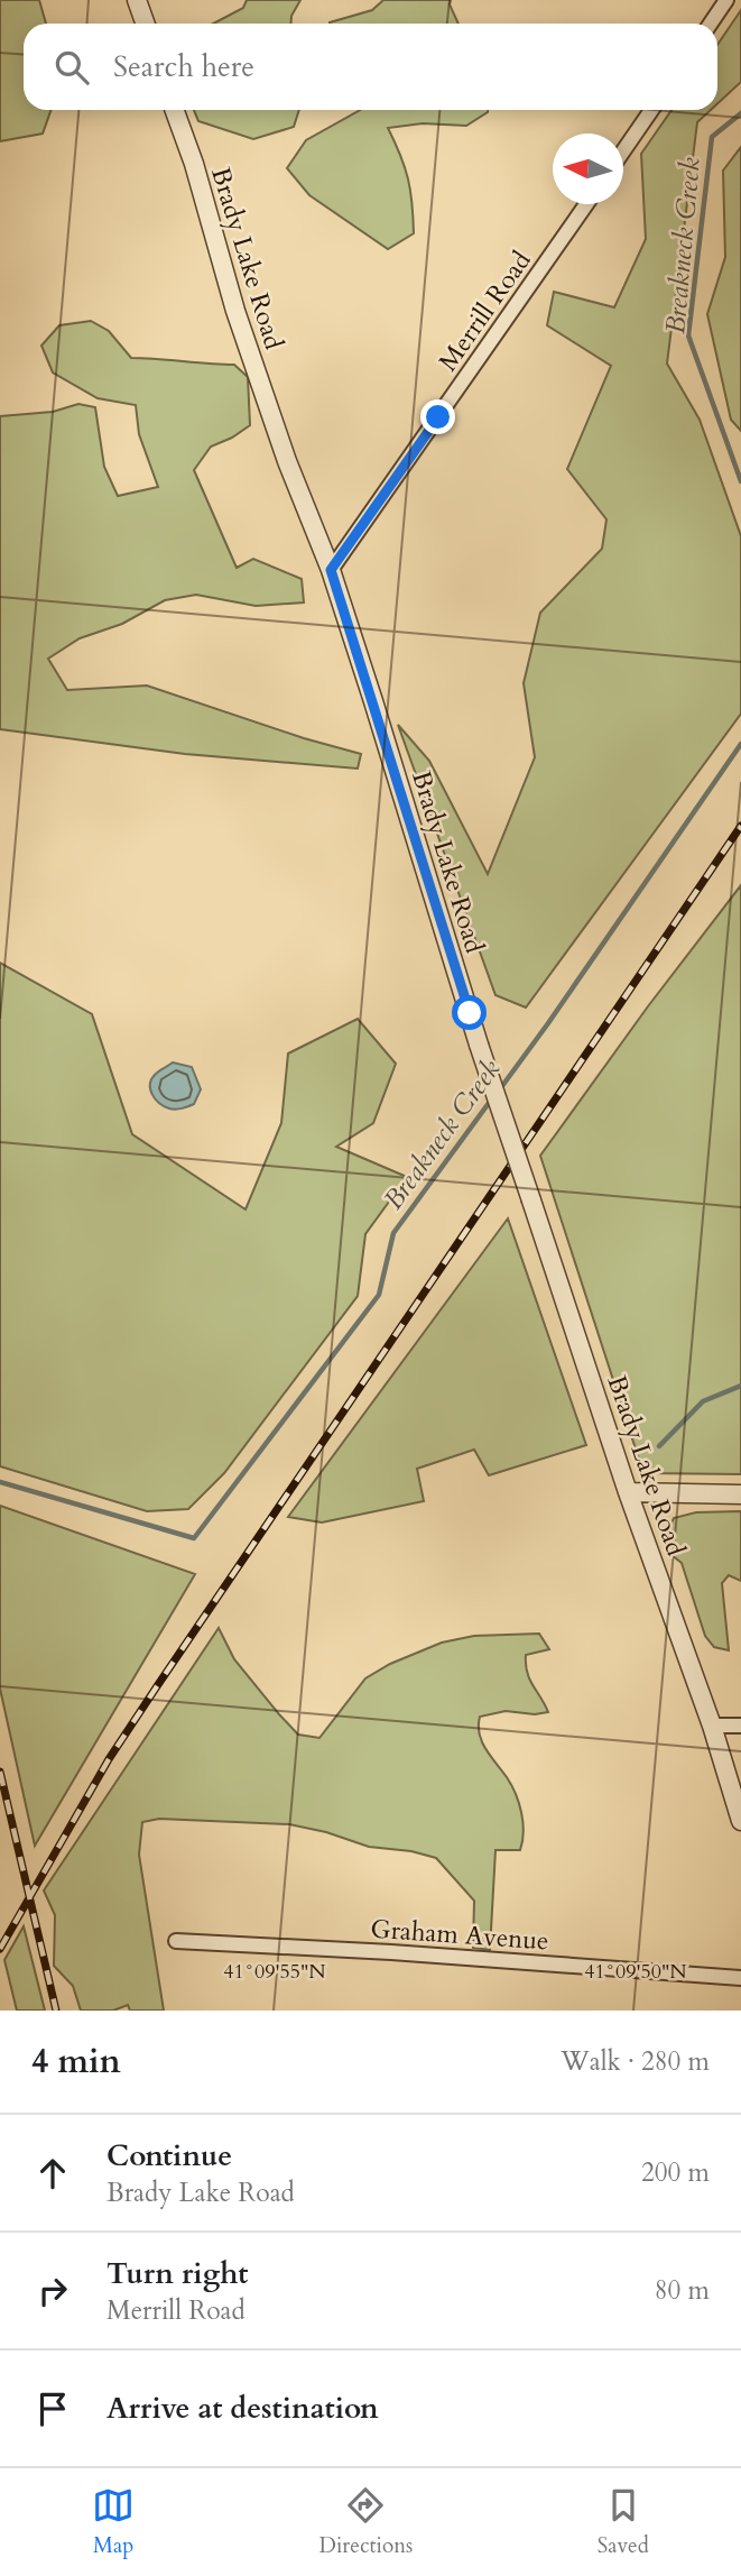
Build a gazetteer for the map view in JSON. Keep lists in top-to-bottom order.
{
  "streets": {
    "street": ["Brady Lake Road", "Merrill Road", "Graham Avenue"]
  },
  "crossings": [
    ["Brady Lake Road", "Merrill Road"]
  ],
  "water": ["Breakneck Creek"],
  "north": "left",
  "page": {
    "search": "Search here",
    "heading": ["4 min", "Walk · 280 m"],
    "list": [
      ["Continue", "Brady Lake Road", "200 m"],
      ["Turn right", "Merrill Road", "80 m"],
      "Arrive at destination"
    ],
    "nav": ["Map", "Directions", "Saved"]
  },
  "coordinates": ["41°09'55\"N", "41°09'50\"N"]
}
